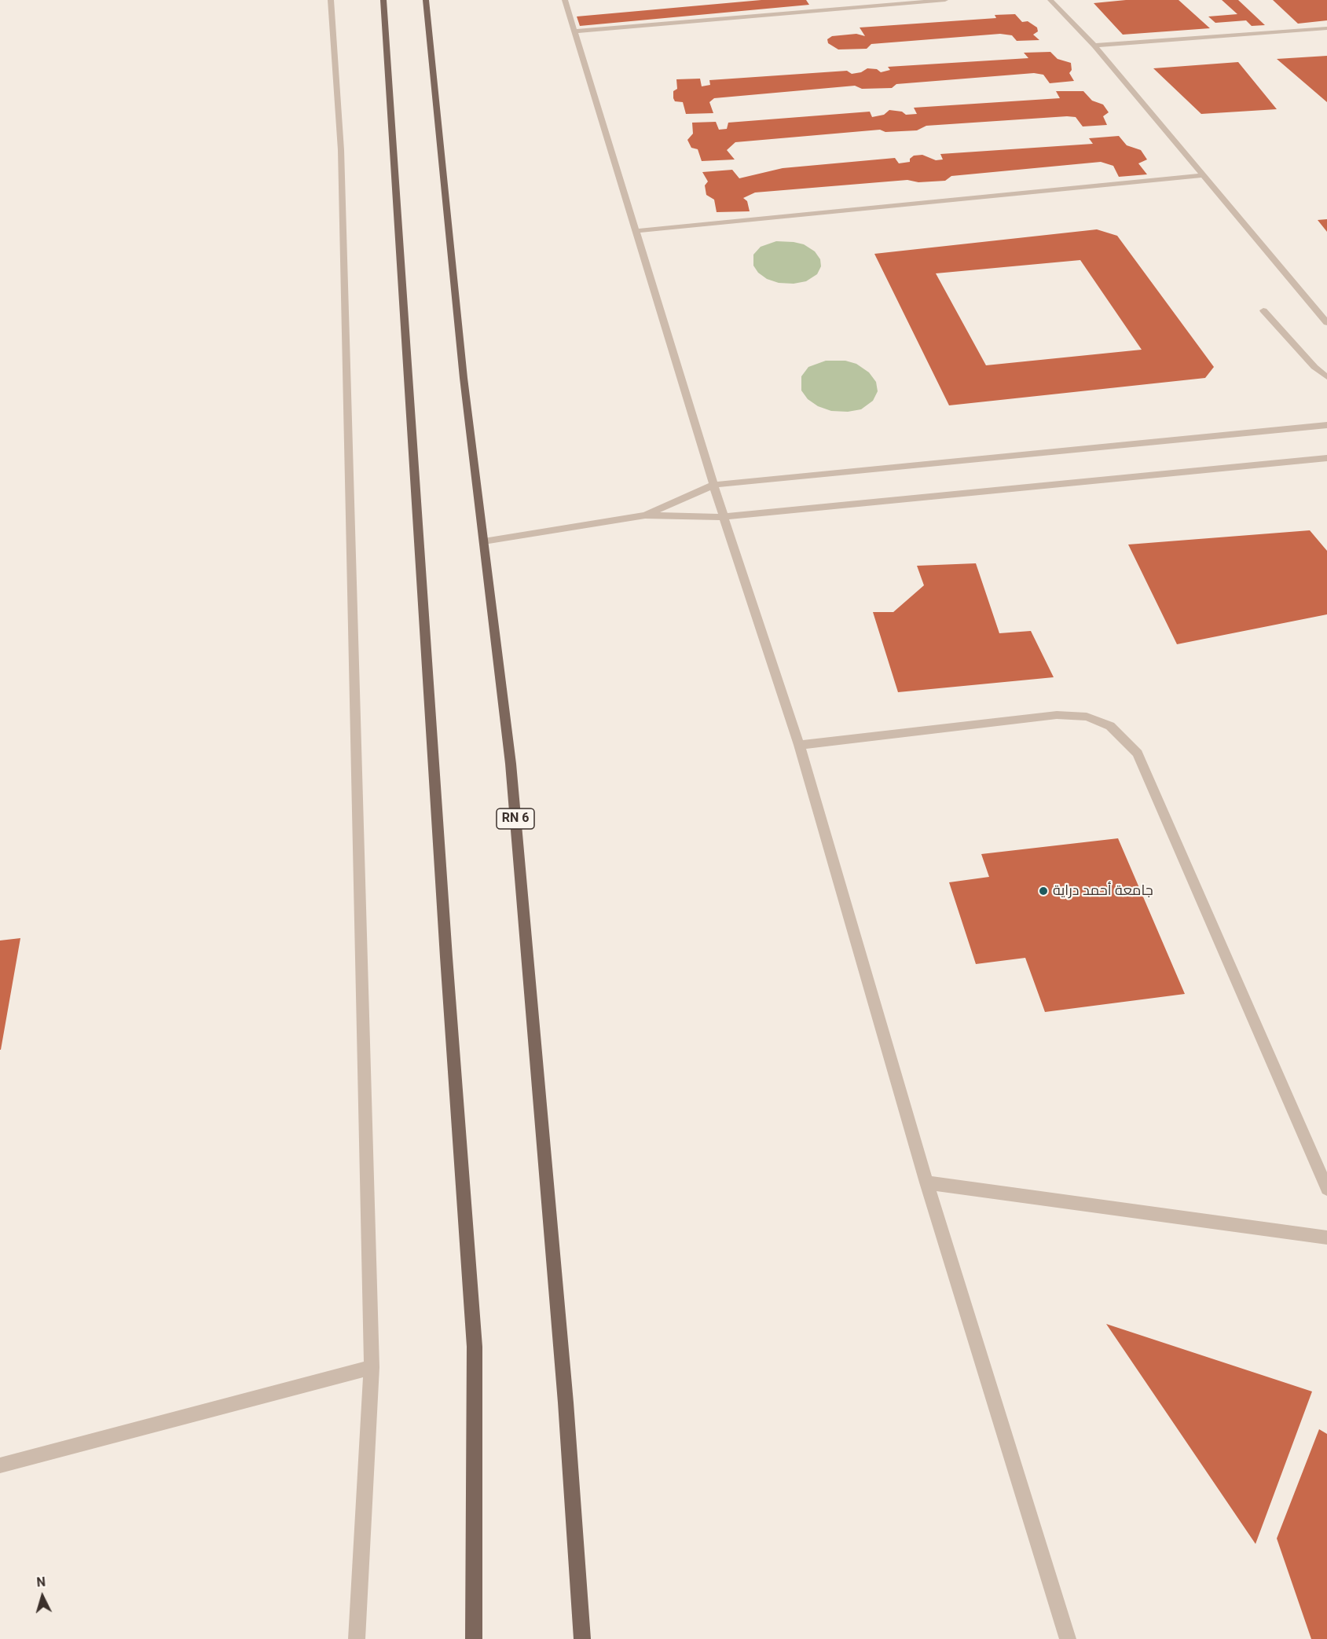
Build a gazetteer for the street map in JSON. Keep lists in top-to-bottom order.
{
  "streets": {
    "main road": ["RN 6"]
  },
  "places": ["جامعة أحمد دراية"],
  "north": "top"
}
